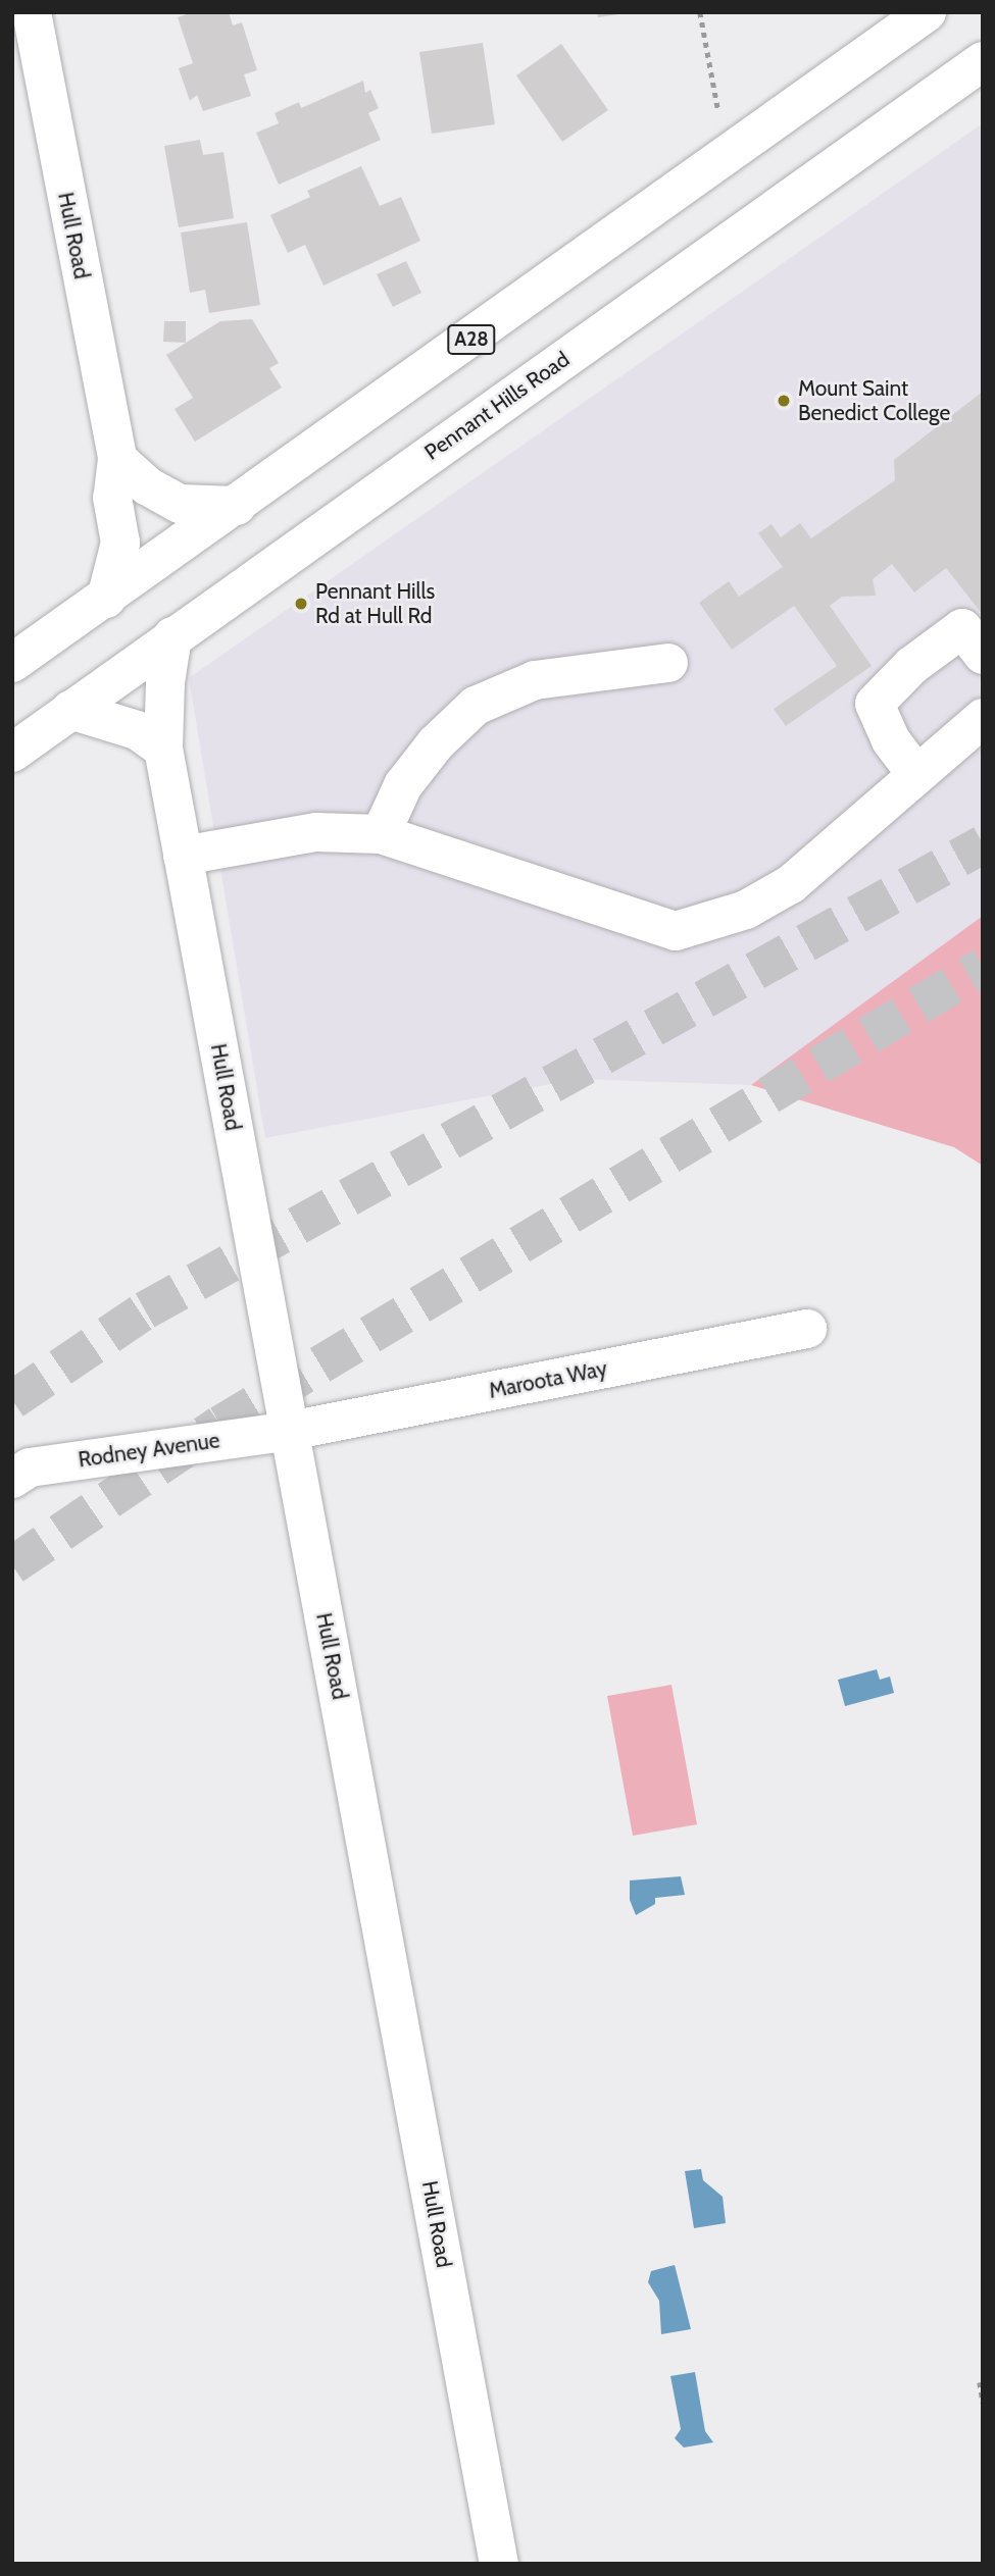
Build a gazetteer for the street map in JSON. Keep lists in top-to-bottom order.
{
  "streets": {
    "main road": [
      "Hull Road",
      "A28",
      "Pennant Hills Road",
      "Maroota Way",
      "Rodney Avenue"
    ]
  },
  "crossings": [
    ["Hull Road", "A28"],
    ["Hull Road", "Pennant Hills Road"],
    ["Hull Road", "Maroota Way"],
    ["Hull Road", "Rodney Avenue"],
    ["Maroota Way", "Rodney Avenue"]
  ],
  "places": ["Mount Saint Benedict College", "Pennant Hills Rd at Hull Rd"]
}
